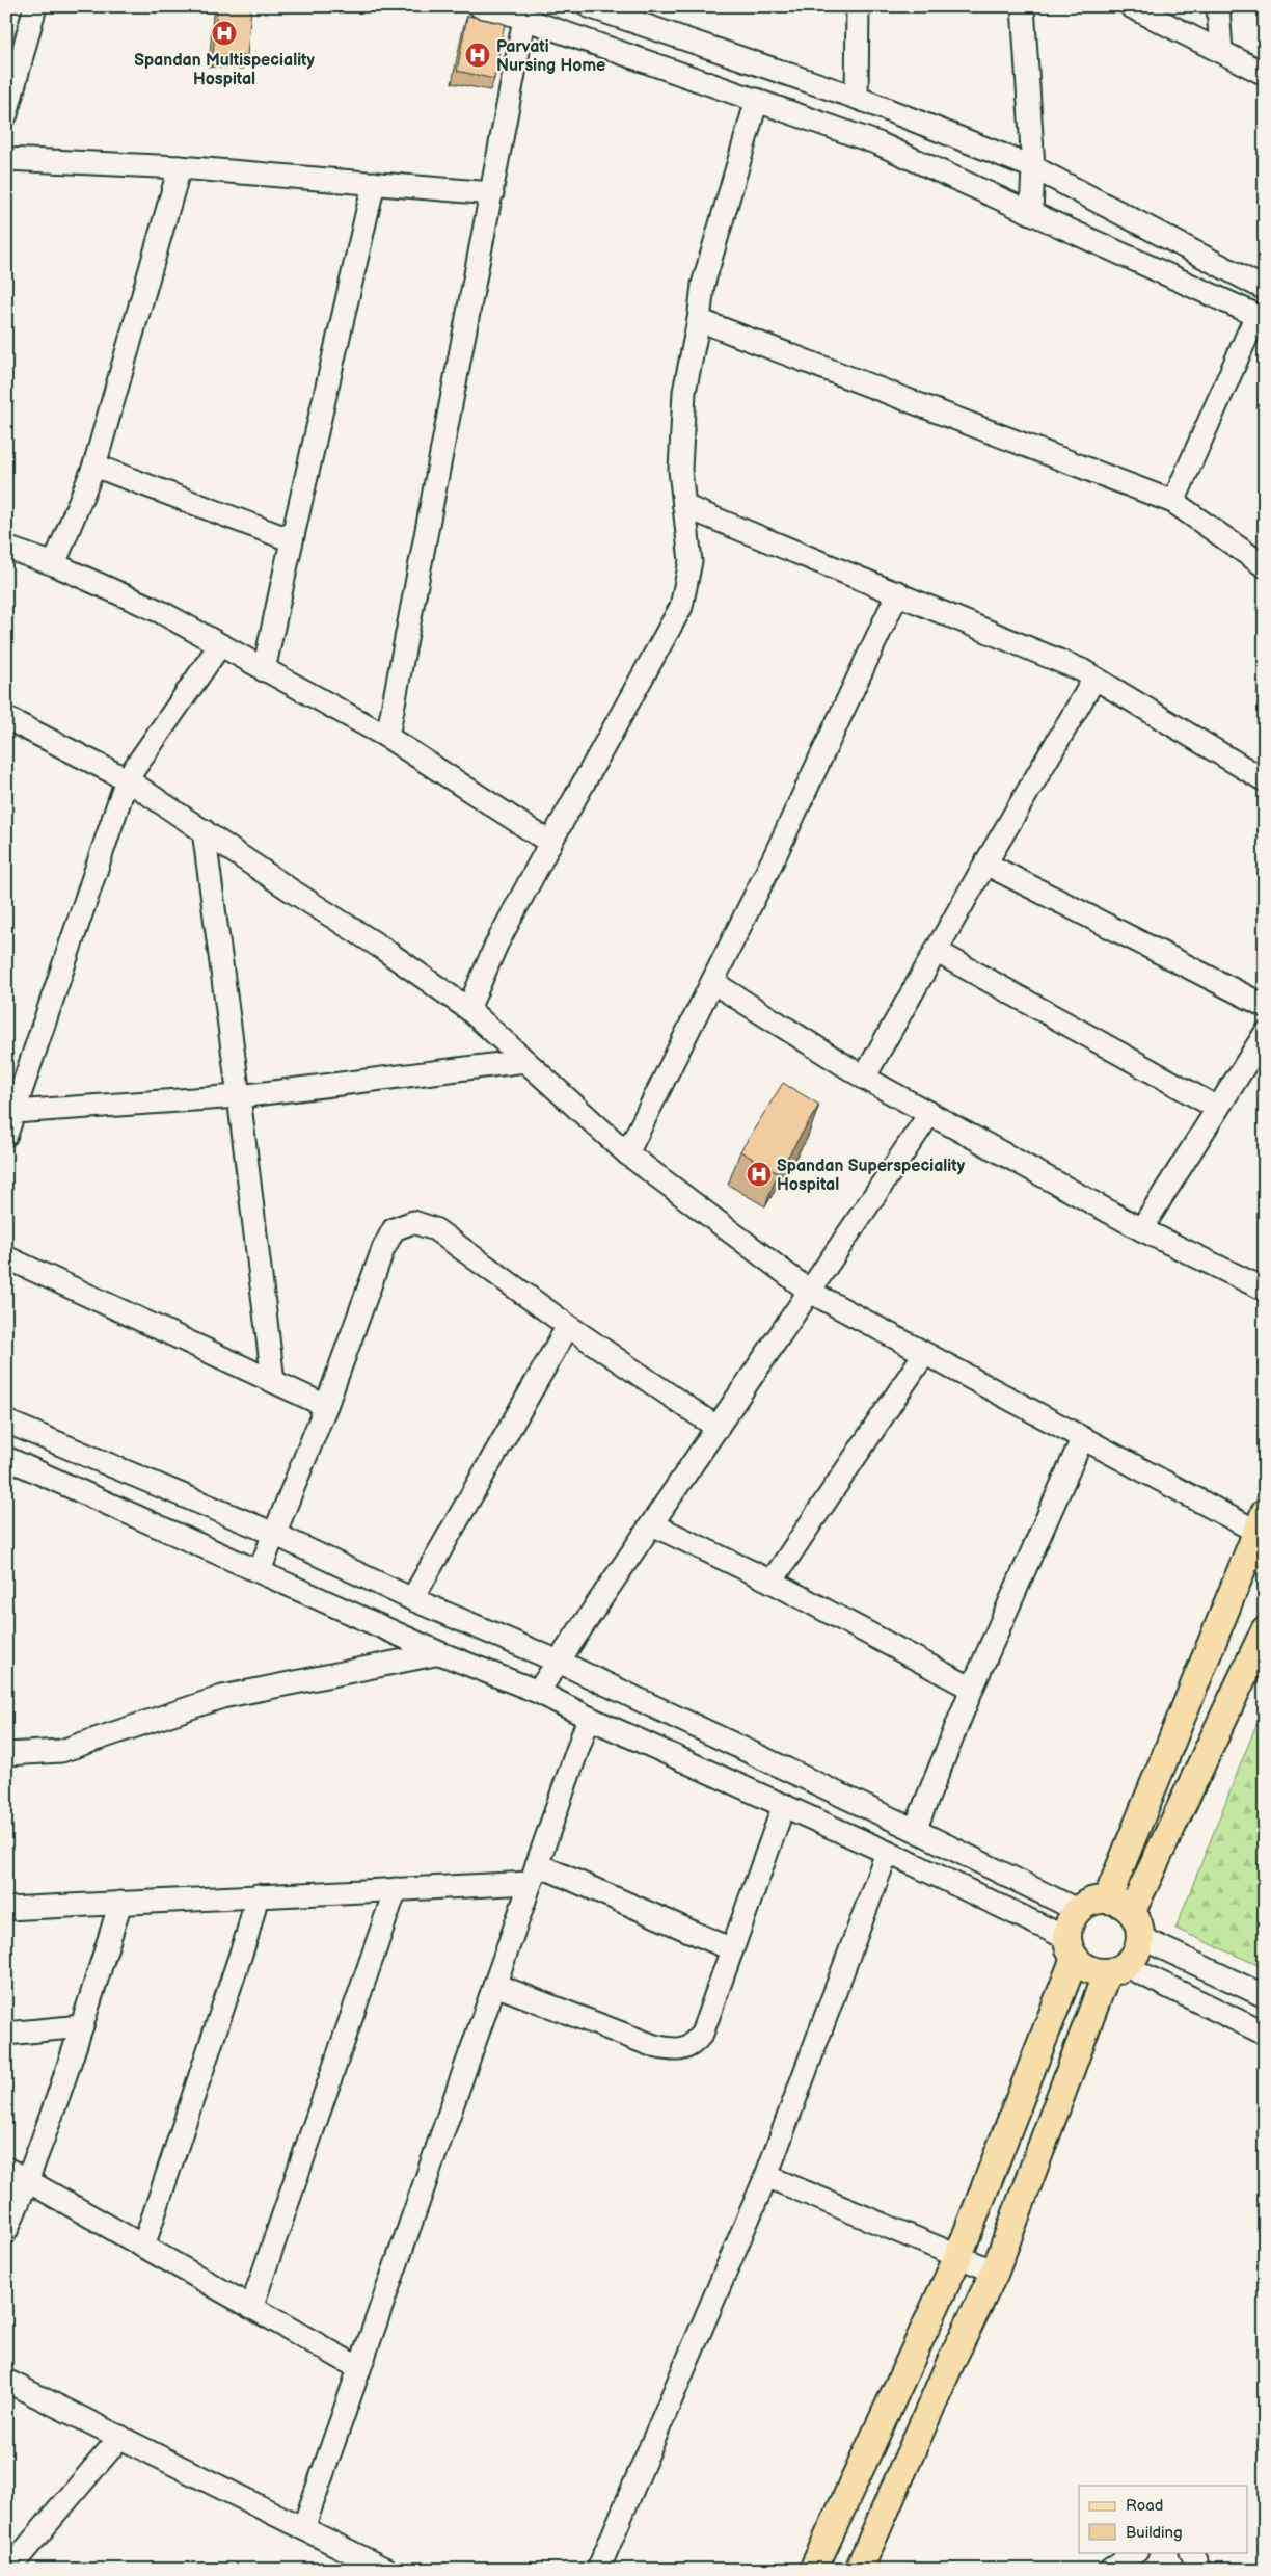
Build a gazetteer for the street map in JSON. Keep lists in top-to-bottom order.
{
  "places": {
    "hospital": ["Spandan Multispeciality Hospital", "Parvati Nursing Home", "Spandan Superspeciality Hospital"]
  },
  "legend": ["Road", "Building"]
}
